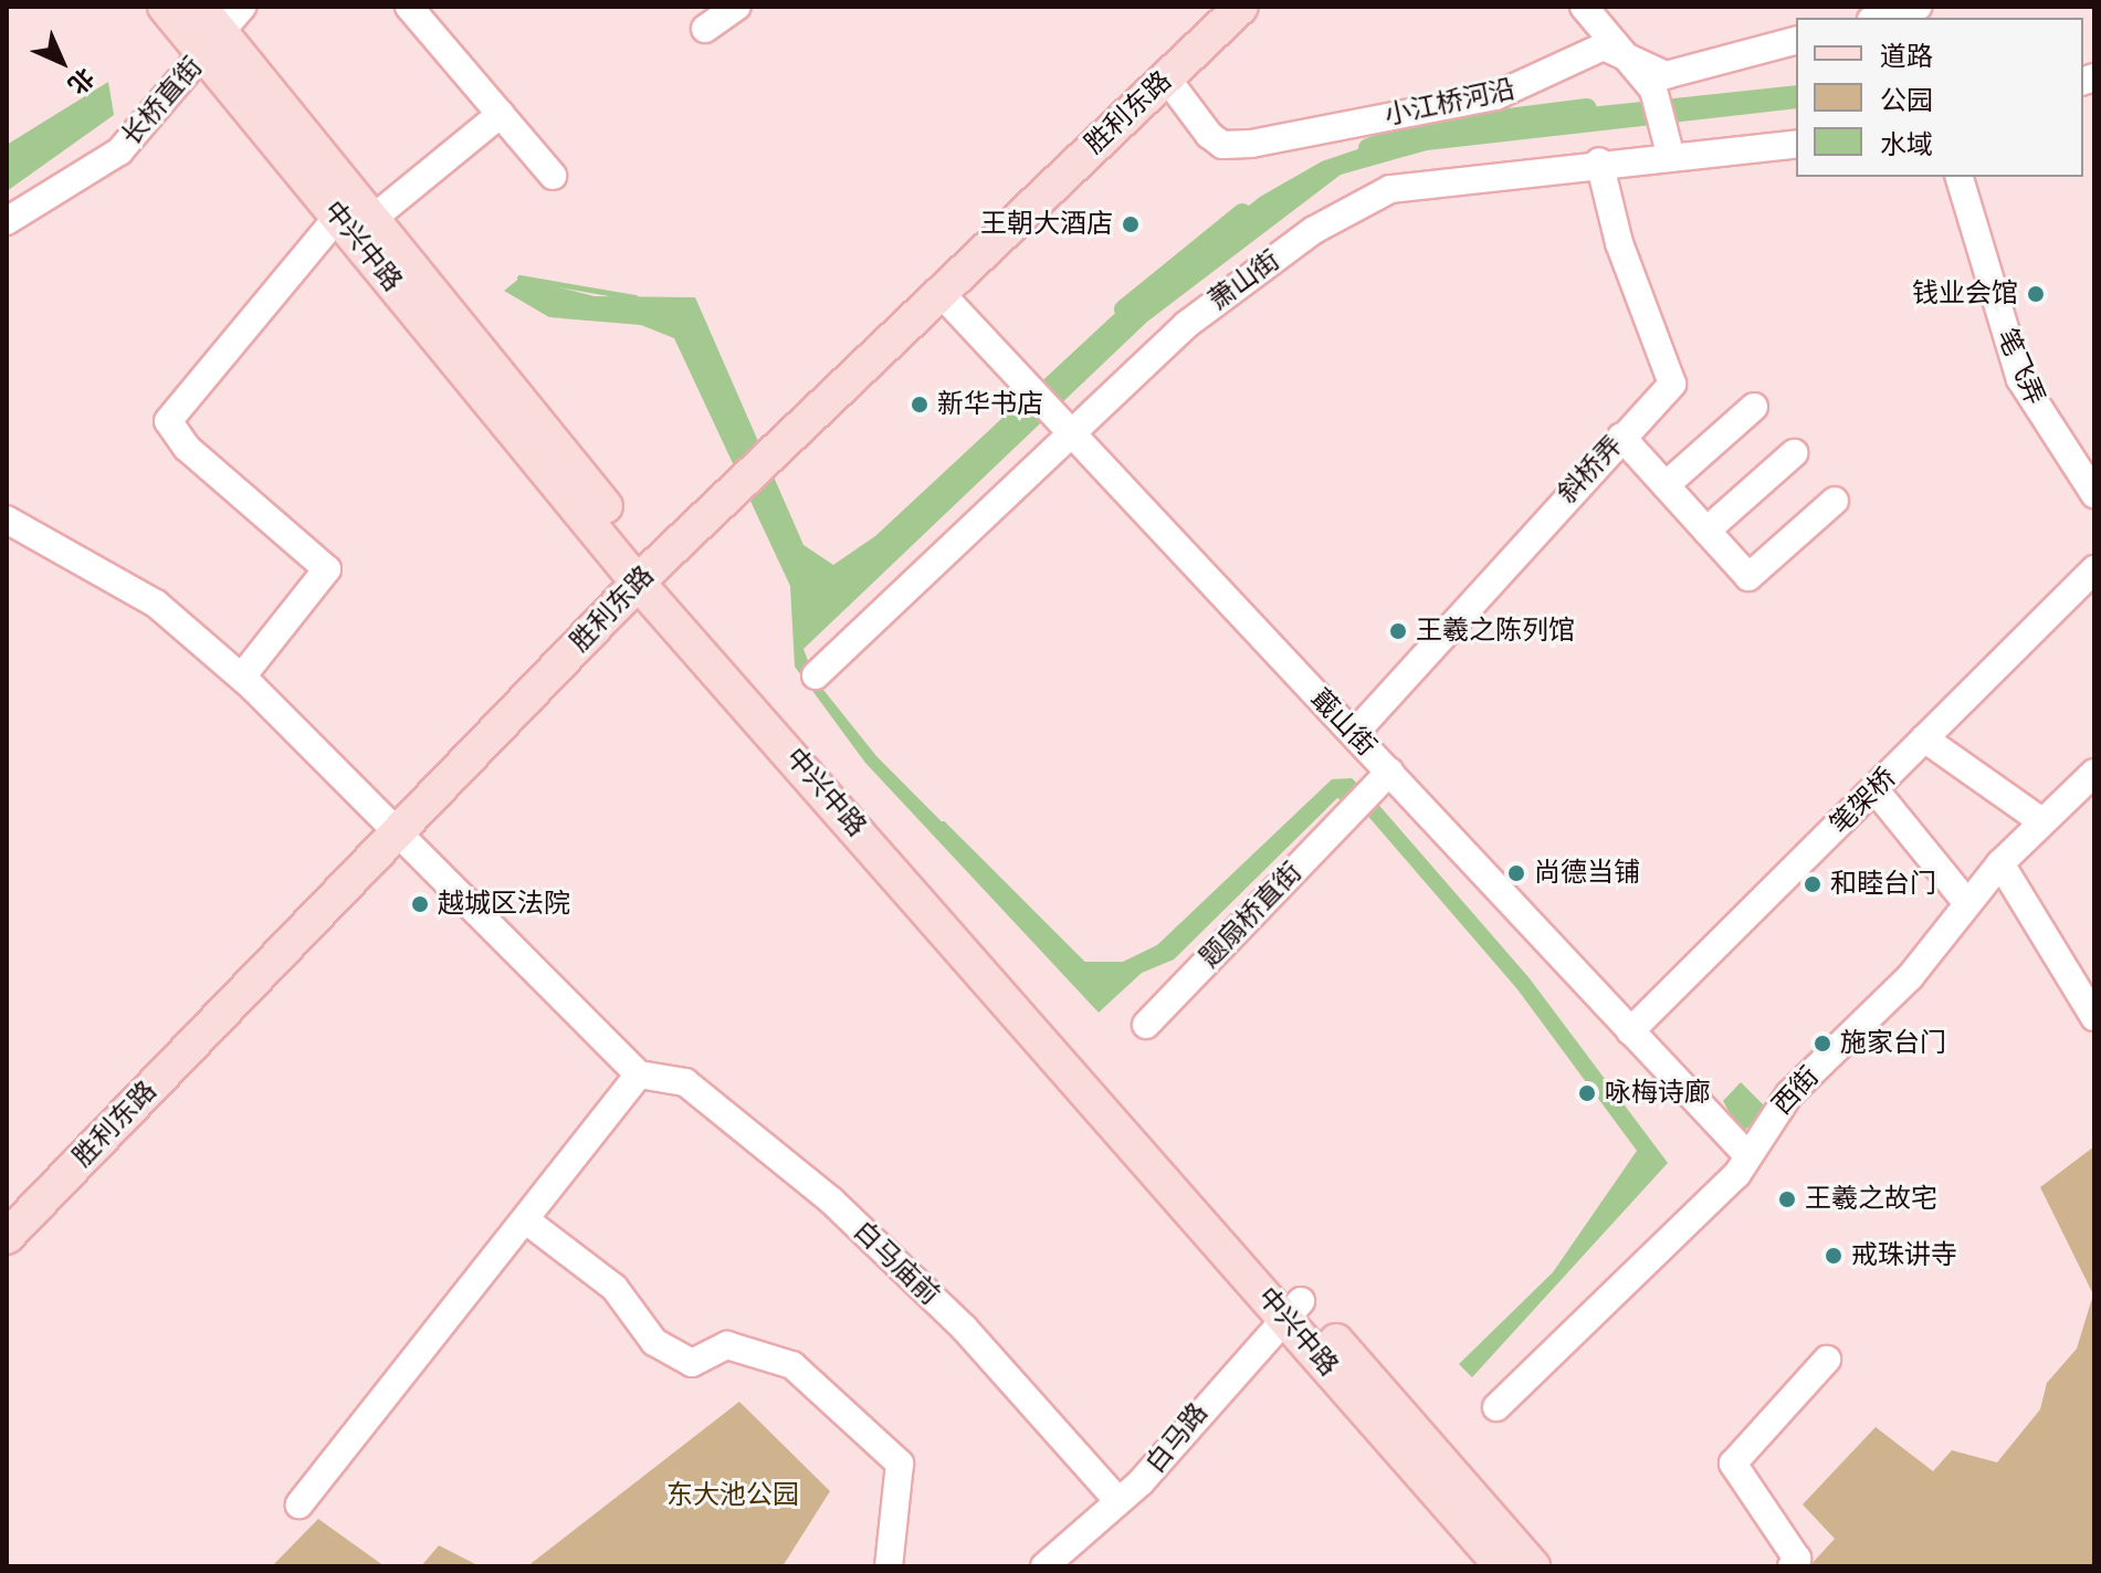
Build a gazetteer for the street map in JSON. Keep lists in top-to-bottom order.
{
  "streets": {
    "main road": ["胜利东路", "中兴中路"],
    "street": [
      "长桥直街",
      "小江桥河沿",
      "萧山街",
      "笔飞弄",
      "斜桥弄",
      "蕺山街",
      "笔架桥",
      "题扇桥直街",
      "西街",
      "白马庙前",
      "白马路"
    ]
  },
  "crossings": [
    ["长桥直街", "中兴中路"],
    ["小江桥河沿", "胜利东路"],
    ["胜利东路", "中兴中路"],
    ["胜利东路", "蕺山街"],
    ["中兴中路", "白马路"],
    ["萧山街", "斜桥弄"],
    ["萧山街", "蕺山街"],
    ["斜桥弄", "蕺山街"],
    ["蕺山街", "笔架桥"],
    ["蕺山街", "题扇桥直街"],
    ["蕺山街", "西街"],
    ["白马庙前", "白马路"]
  ],
  "parks": ["东大池公园"],
  "places": [
    "王朝大酒店",
    "钱业会馆",
    "新华书店",
    "王羲之陈列馆",
    "尚德当铺",
    "和睦台门",
    "越城区法院",
    "施家台门",
    "咏梅诗廊",
    "王羲之故宅",
    "戒珠讲寺"
  ],
  "legend": ["道路", "公园", "水域"],
  "north": "bottom right"
}
